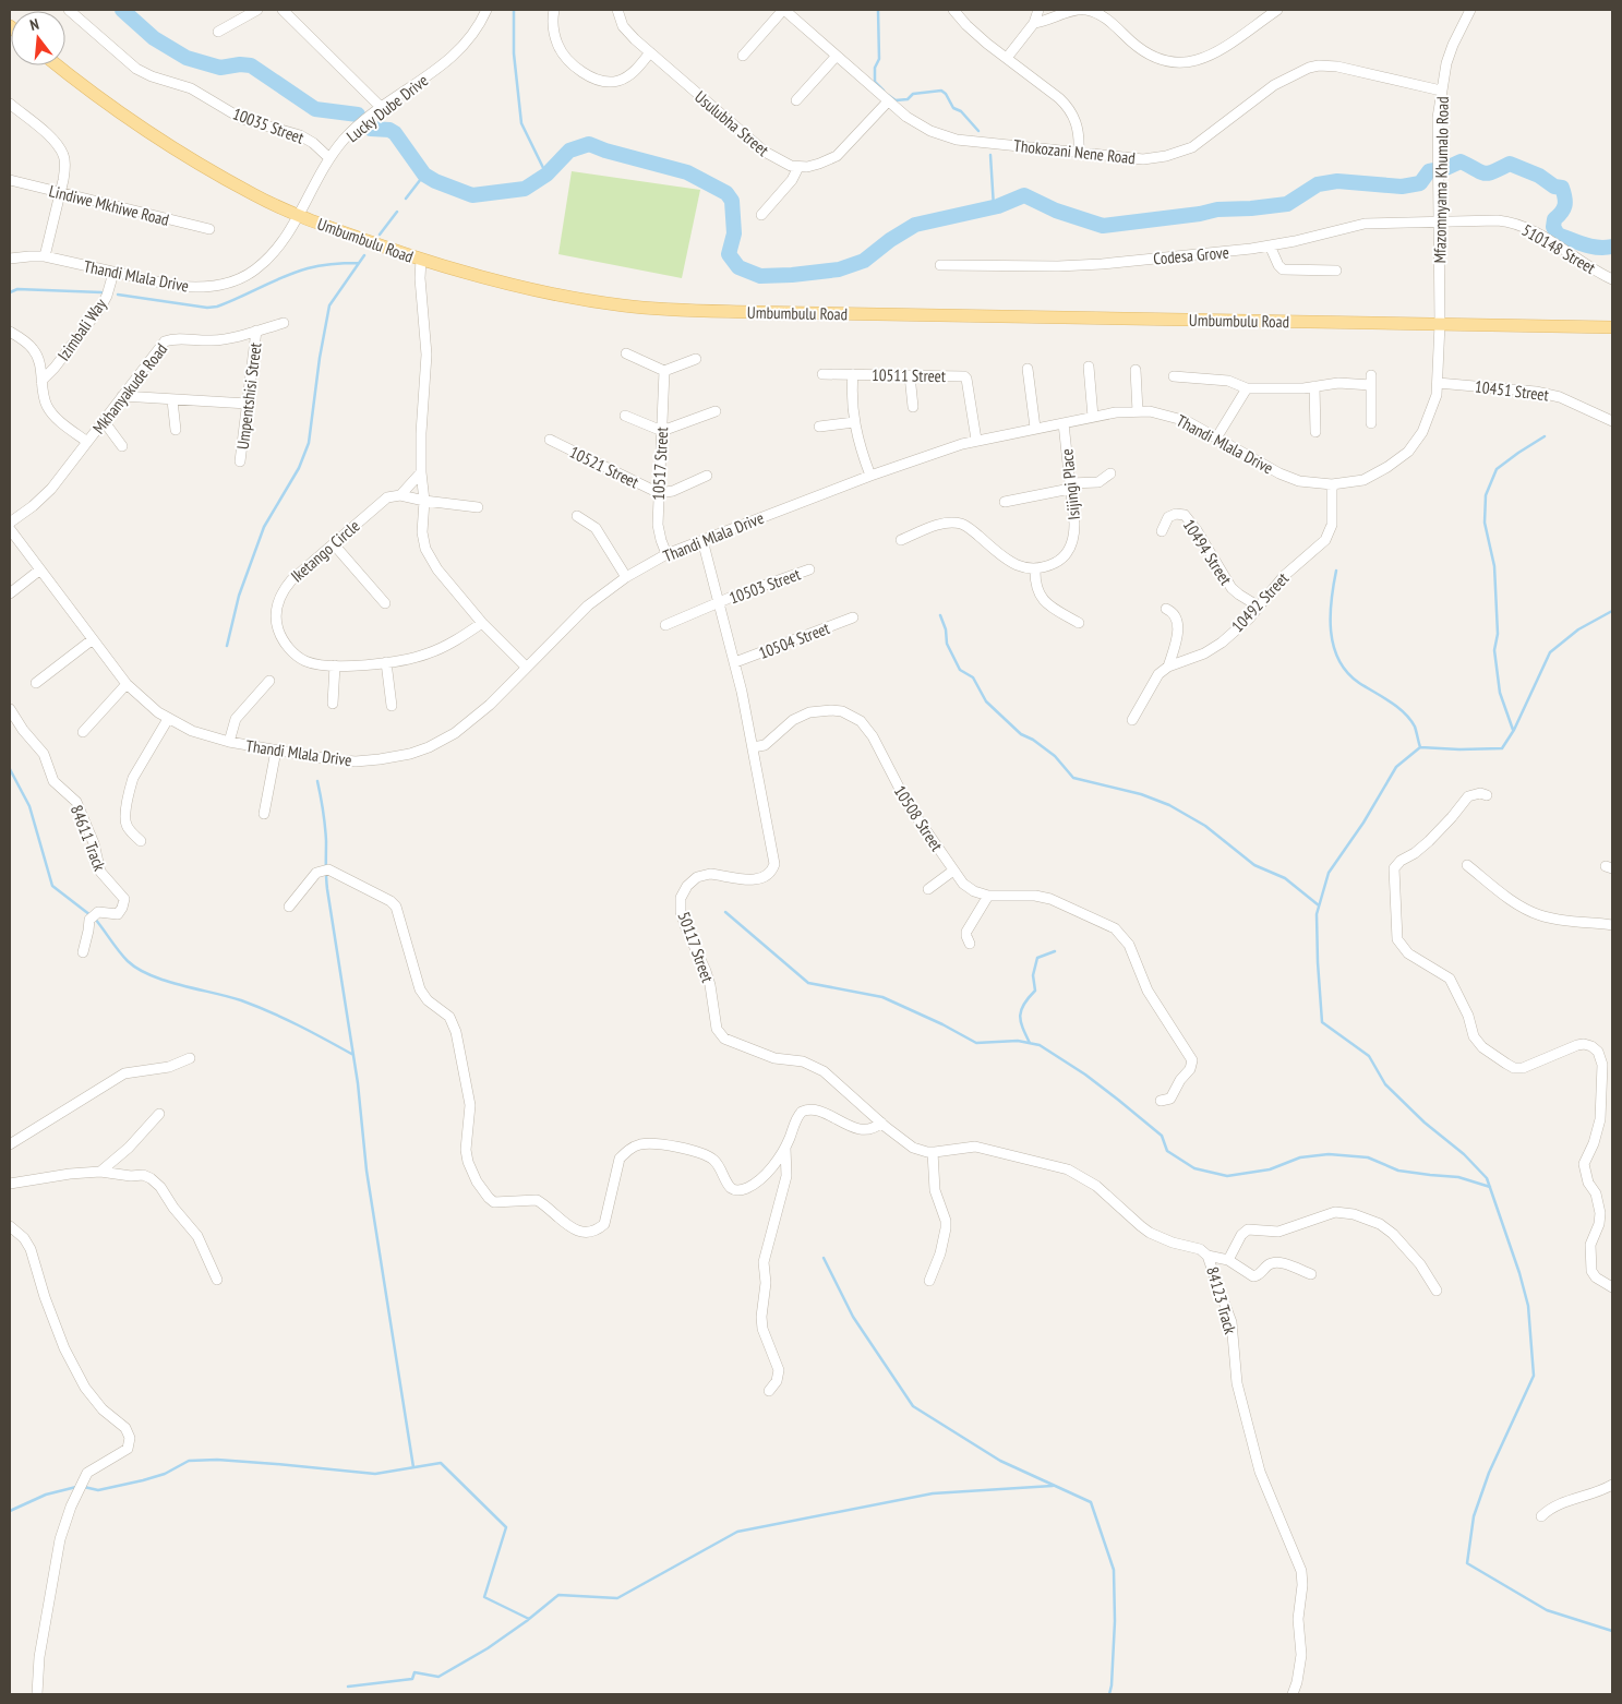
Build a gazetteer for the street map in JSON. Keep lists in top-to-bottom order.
{
  "streets": {
    "main road": ["Umbumbulu Road"],
    "street": [
      "Lucky Dube Drive",
      "Usulubha Street",
      "10035 Street",
      "Thokozani Nene Road",
      "Mfazomnyama Khumalo Road",
      "Lindiwe Mkhiwe Road",
      "510148 Street",
      "Codesa Grove",
      "Thandi Mlala Drive",
      "Izimbali Way",
      "10511 Street",
      "Mkhanyakude Road",
      "10451 Street",
      "Umpentshisi Street",
      "10517 Street",
      "10521 Street",
      "Isijingi Place",
      "Iketango Circle",
      "10494 Street",
      "10503 Street",
      "10492 Street",
      "10504 Street",
      "10508 Street",
      "84611 Track",
      "50117 Street",
      "84123 Track"
    ]
  },
  "crossings": [
    ["Lucky Dube Drive", "10035 Street"],
    ["Lucky Dube Drive", "Umbumbulu Road"],
    ["Lucky Dube Drive", "Thandi Mlala Drive"],
    ["Thokozani Nene Road", "Mfazomnyama Khumalo Road"],
    ["Mfazomnyama Khumalo Road", "Umbumbulu Road"],
    ["Mfazomnyama Khumalo Road", "510148 Street"],
    ["Mfazomnyama Khumalo Road", "Codesa Grove"],
    ["Mfazomnyama Khumalo Road", "Thandi Mlala Drive"],
    ["Umbumbulu Road", "Thandi Mlala Drive"],
    ["510148 Street", "Codesa Grove"],
    ["Thandi Mlala Drive", "Izimbali Way"],
    ["Thandi Mlala Drive", "10511 Street"],
    ["Thandi Mlala Drive", "10451 Street"],
    ["Thandi Mlala Drive", "10517 Street"],
    ["Thandi Mlala Drive", "Isijingi Place"],
    ["Thandi Mlala Drive", "10492 Street"],
    ["Mkhanyakude Road", "Umpentshisi Street"],
    ["10517 Street", "10521 Street"],
    ["10494 Street", "10492 Street"],
    ["10508 Street", "50117 Street"],
    ["50117 Street", "84123 Track"]
  ],
  "north": "top"
}
